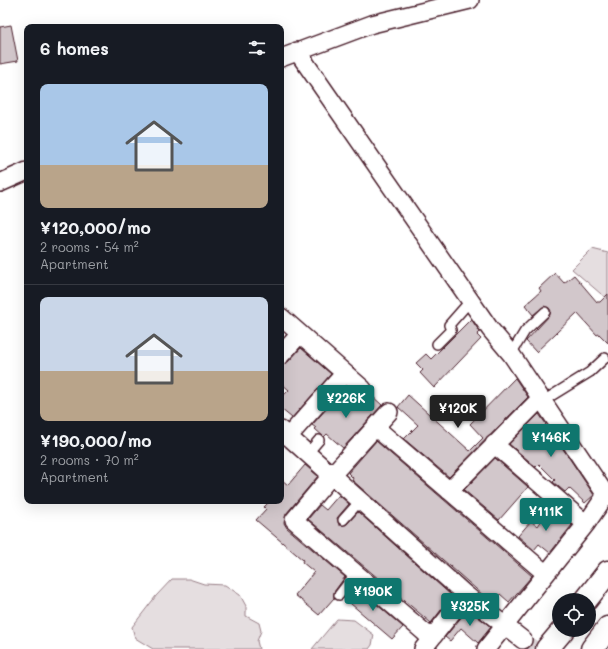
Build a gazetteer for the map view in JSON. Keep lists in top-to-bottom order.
{
  "page": {
    "heading": "6 homes",
    "list": [
      {
        "name": "¥120,000/mo",
        "note": "2 rooms · 54 m² · Apartment"
      },
      {
        "name": "¥190,000/mo",
        "note": "2 rooms · 70 m² · Apartment"
      }
    ],
    "price": [
      "¥226K",
      "¥120K",
      "¥146K",
      "¥111K",
      "¥190K",
      "¥325K"
    ]
  }
}
